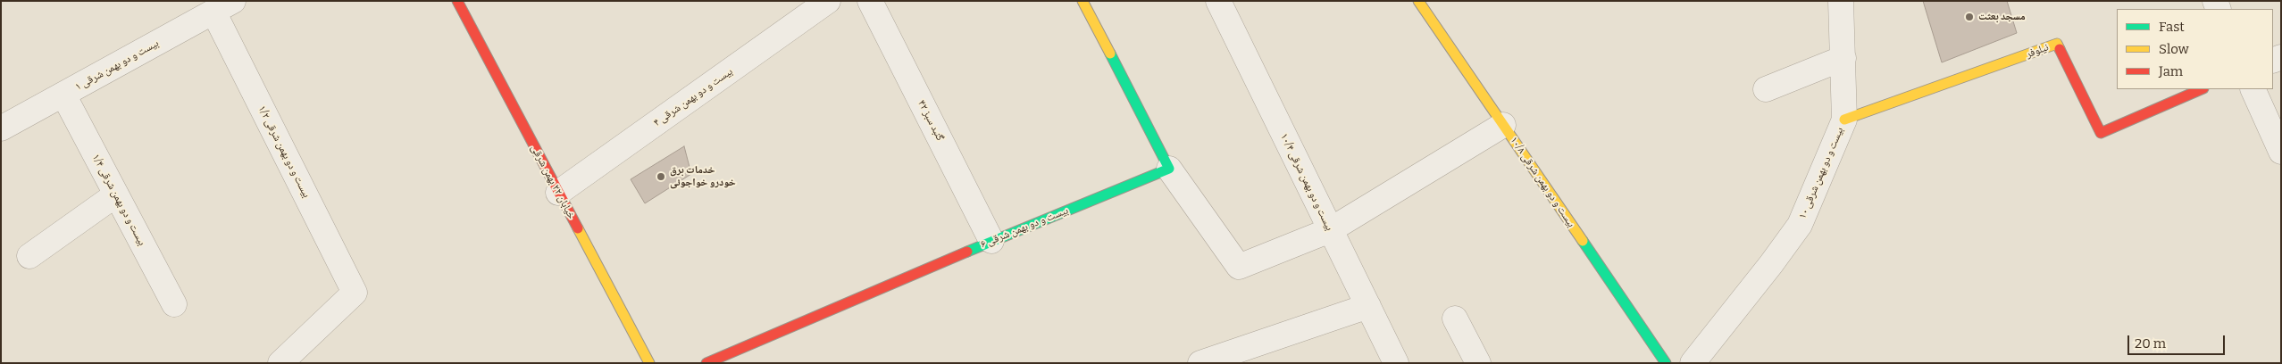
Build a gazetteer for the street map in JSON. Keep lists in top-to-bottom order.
{
  "streets": {
    "street": [
      "نیلوفر",
      "بیست و دو بهمن شرقی ۱",
      "بیست و دو بهمن شرقی ۴",
      "گنبد سبز ۴۲",
      "بیست و دو بهمن شرقی ۱/۲",
      "بیست و دو بهمن شرقی ۱۰",
      "خیابان ۲۲ بهمن شرقی",
      "بیست و دو بهمن شرقی ۱۰/۴",
      "بیست و دو بهمن شرقی ۱۰/۸",
      "بیست و دو بهمن شرقی ۱/۴",
      "بیست و دو بهمن شرقی ۶"
    ]
  },
  "crossings": [
    ["نیلوفر", "بیست و دو بهمن شرقی ۱۰"],
    ["بیست و دو بهمن شرقی ۱", "بیست و دو بهمن شرقی ۱/۲"],
    ["بیست و دو بهمن شرقی ۱", "بیست و دو بهمن شرقی ۱/۴"],
    ["بیست و دو بهمن شرقی ۴", "خیابان ۲۲ بهمن شرقی"],
    ["گنبد سبز ۴۲", "بیست و دو بهمن شرقی ۶"]
  ],
  "places": ["مسجد بعثت", "خدمات برق خودرو خواجوئی"],
  "legend": ["Fast", "Slow", "Jam"],
  "scale_bar": "20 m"
}
